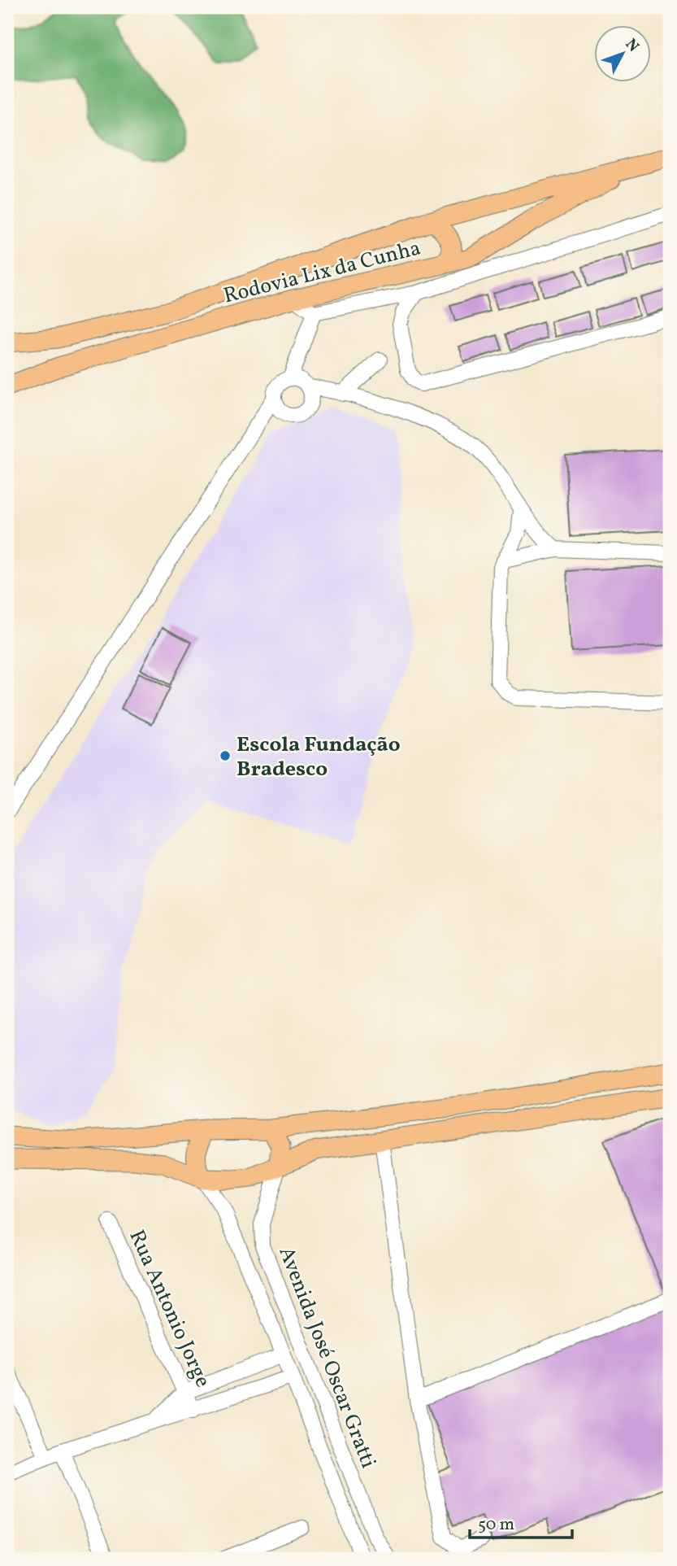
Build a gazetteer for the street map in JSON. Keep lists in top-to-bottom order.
{
  "streets": {
    "main road": ["Rodovia Lix da Cunha"],
    "street": ["Rua Antonio Jorge", "Avenida José Oscar Gratti"]
  },
  "places": ["Escola Fundação Bradesco"],
  "scale_bar": "50 m",
  "north": "top right"
}
